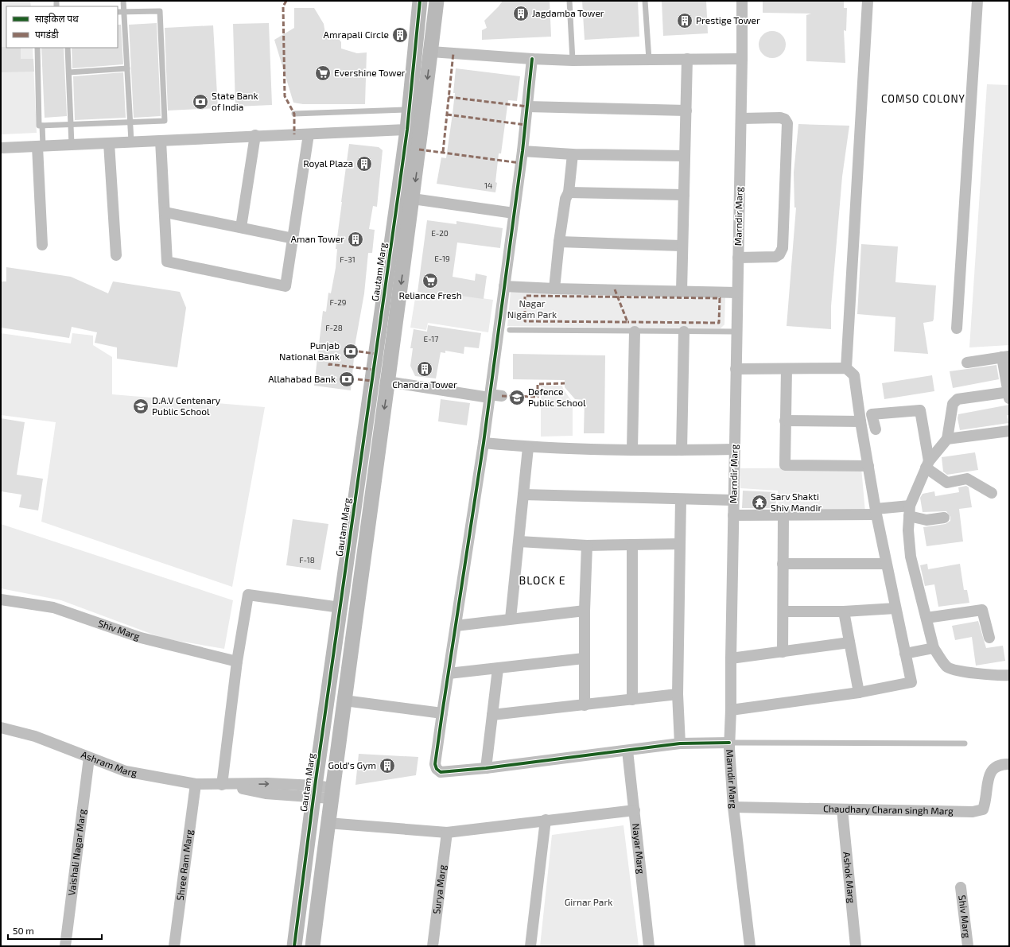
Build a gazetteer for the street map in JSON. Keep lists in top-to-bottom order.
{
  "streets": {
    "street": [
      "Marndir Marg",
      "Gautam Marg",
      "Shiv Marg",
      "Ashram Marg",
      "Chaudhary Charan singh Marg",
      "Nayar Marg",
      "Vaishali Nagar Marg",
      "Shree Ram Marg",
      "Ashok Marg",
      "Surya Marg"
    ]
  },
  "crossings": [
    ["Marndir Marg", "Chaudhary Charan singh Marg"],
    ["Gautam Marg", "Ashram Marg"],
    ["Ashram Marg", "Vaishali Nagar Marg"],
    ["Ashram Marg", "Shree Ram Marg"],
    ["Chaudhary Charan singh Marg", "Ashok Marg"]
  ],
  "districts": ["COMSO COLONY", "BLOCK E"],
  "parks": ["Nagar Nigam Park", "Girnar Park"],
  "places": {
    "building": [
      "Jagdamba Tower",
      "Prestige Tower",
      "Amrapali Circle",
      "Royal Plaza",
      "Aman Tower",
      "Chandra Tower",
      "Gold's Gym"
    ],
    "supermarket": ["Evershine Tower", "Reliance Fresh"],
    "bank": ["State Bank of India", "Punjab National Bank", "Allahabad Bank"],
    "school or university": ["Defence Public School", "D.A.V Centenary Public School"],
    "temple": ["Sarv Shakti Shiv Mandir"]
  },
  "house_numbers": [
    "14",
    "E-20",
    "E-19",
    "F-31",
    "F-29",
    "F-28",
    "E-17",
    "F-18"
  ],
  "legend": ["साइकिल पथ", "पगडंडी"],
  "scale_bar": "50 m"
}
